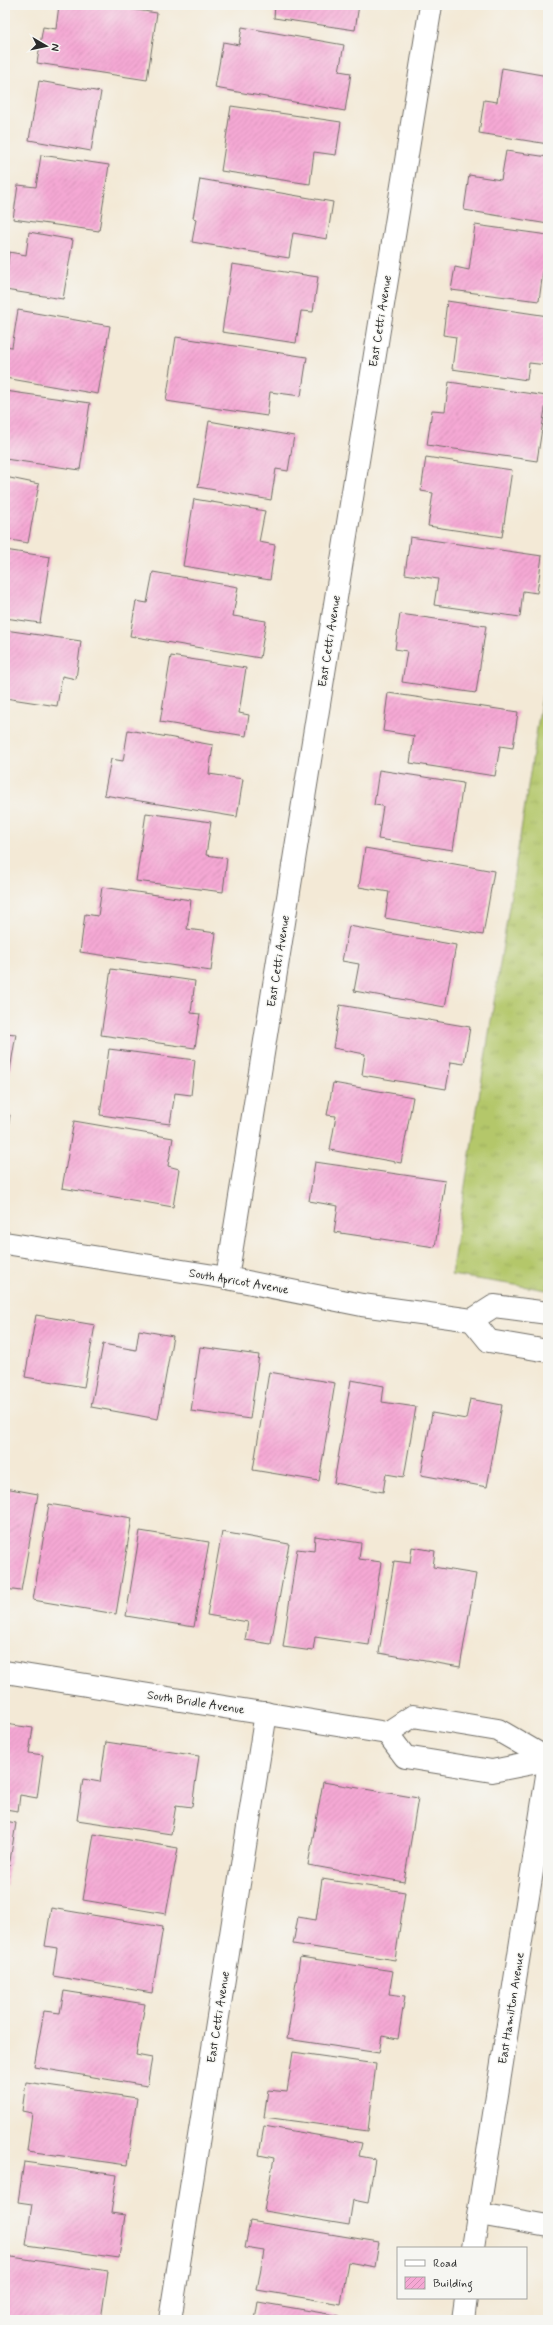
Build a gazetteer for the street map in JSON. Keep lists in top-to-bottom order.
{
  "streets": {
    "street": [
      "East Cetti Avenue",
      "South Apricot Avenue",
      "South Bridle Avenue",
      "East Hamilton Avenue"
    ]
  },
  "crossings": [
    ["East Cetti Avenue", "South Apricot Avenue"],
    ["East Cetti Avenue", "South Bridle Avenue"]
  ],
  "legend": ["Road", "Building"],
  "north": "right"
}
